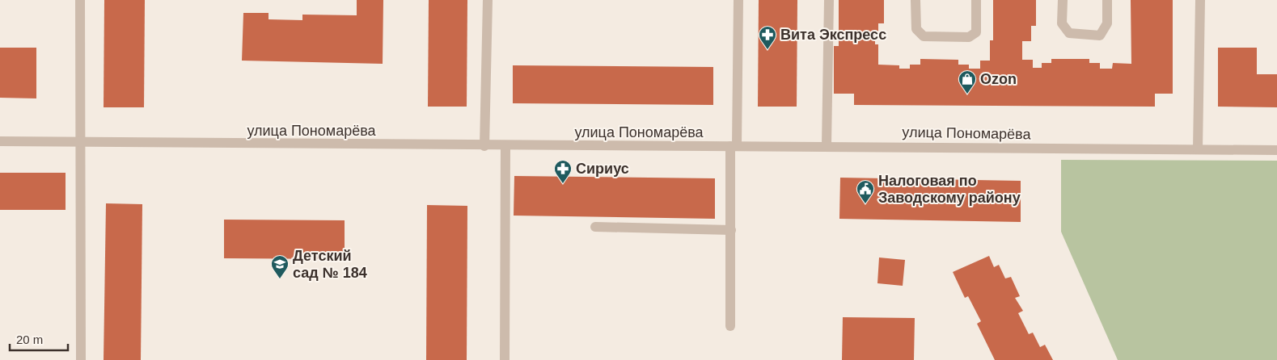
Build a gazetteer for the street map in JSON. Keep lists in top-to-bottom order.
{
  "streets": {
    "street": ["улица Пономарёва"]
  },
  "places": {
    "pharmacy": ["Вита Экспресс", "Сириус"],
    "shop": ["Ozon"],
    "public building": ["Налоговая по Заводскому району"],
    "school or university": ["Детский сад № 184"]
  },
  "scale_bar": "20 m"
}
